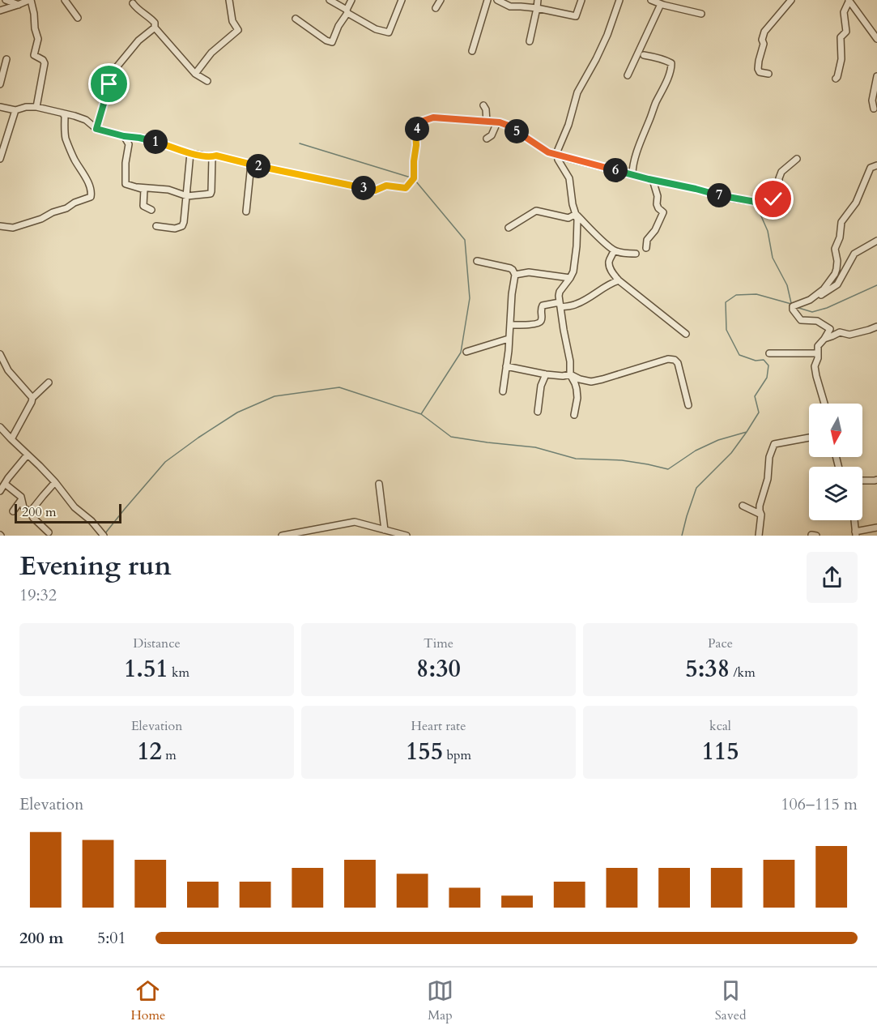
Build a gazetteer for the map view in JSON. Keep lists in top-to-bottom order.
{
  "scale_bar": "200 m",
  "north": "bottom",
  "page": {
    "pins": [
      "4",
      "5",
      "1",
      "2",
      "6",
      "3",
      "7"
    ],
    "scale": "200 m",
    "heading": ["Evening run", "19:32"],
    "stats": [
      ["Distance", "1.51 km"],
      ["Time", "8:30"],
      ["Pace", "5:38 /km"],
      ["Elevation", "12 m"],
      ["Heart rate", "155 bpm"],
      ["kcal", "115"]
    ],
    "chart": ["Elevation", "106–115 m"],
    "list": [
      {
        "name": "200 m",
        "note": "5:01"
      }
    ],
    "tabs": ["Home", "Map", "Saved"]
  }
}
